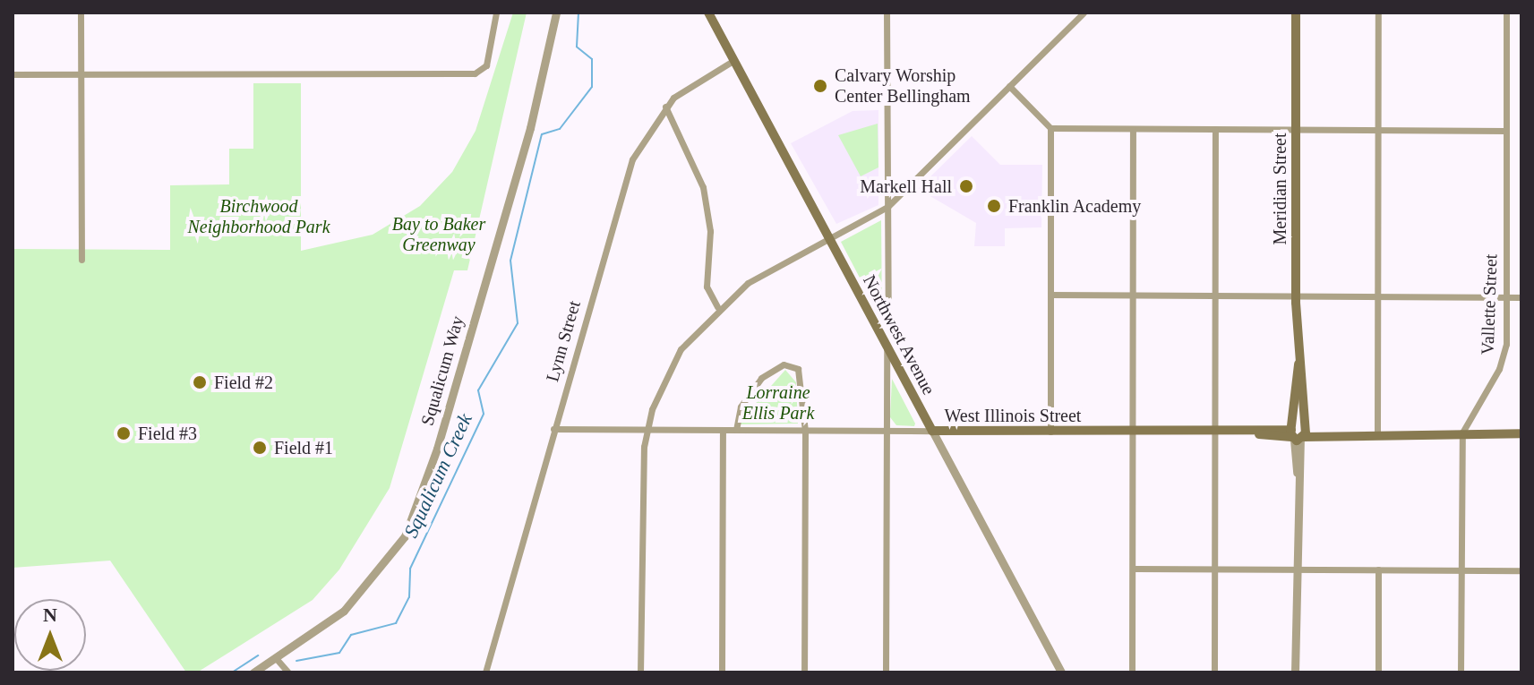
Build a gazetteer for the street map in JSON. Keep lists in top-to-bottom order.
{
  "streets": {
    "main road": ["Meridian Street", "Northwest Avenue", "West Illinois Street"],
    "street": ["Vallette Street", "Lynn Street", "Squalicum Way"]
  },
  "crossings": [
    ["Meridian Street", "West Illinois Street"],
    ["Vallette Street", "West Illinois Street"],
    ["Northwest Avenue", "Lynn Street"],
    ["Northwest Avenue", "West Illinois Street"],
    ["Lynn Street", "West Illinois Street"]
  ],
  "water": ["Squalicum Creek"],
  "parks": ["Birchwood Neighborhood Park", "Bay to Baker Greenway", "Lorraine Ellis Park"],
  "places": [
    "Calvary Worship Center Bellingham",
    "Markell Hall",
    "Franklin Academy",
    "Field #2",
    "Field #3",
    "Field #1"
  ],
  "north": "top"
}
